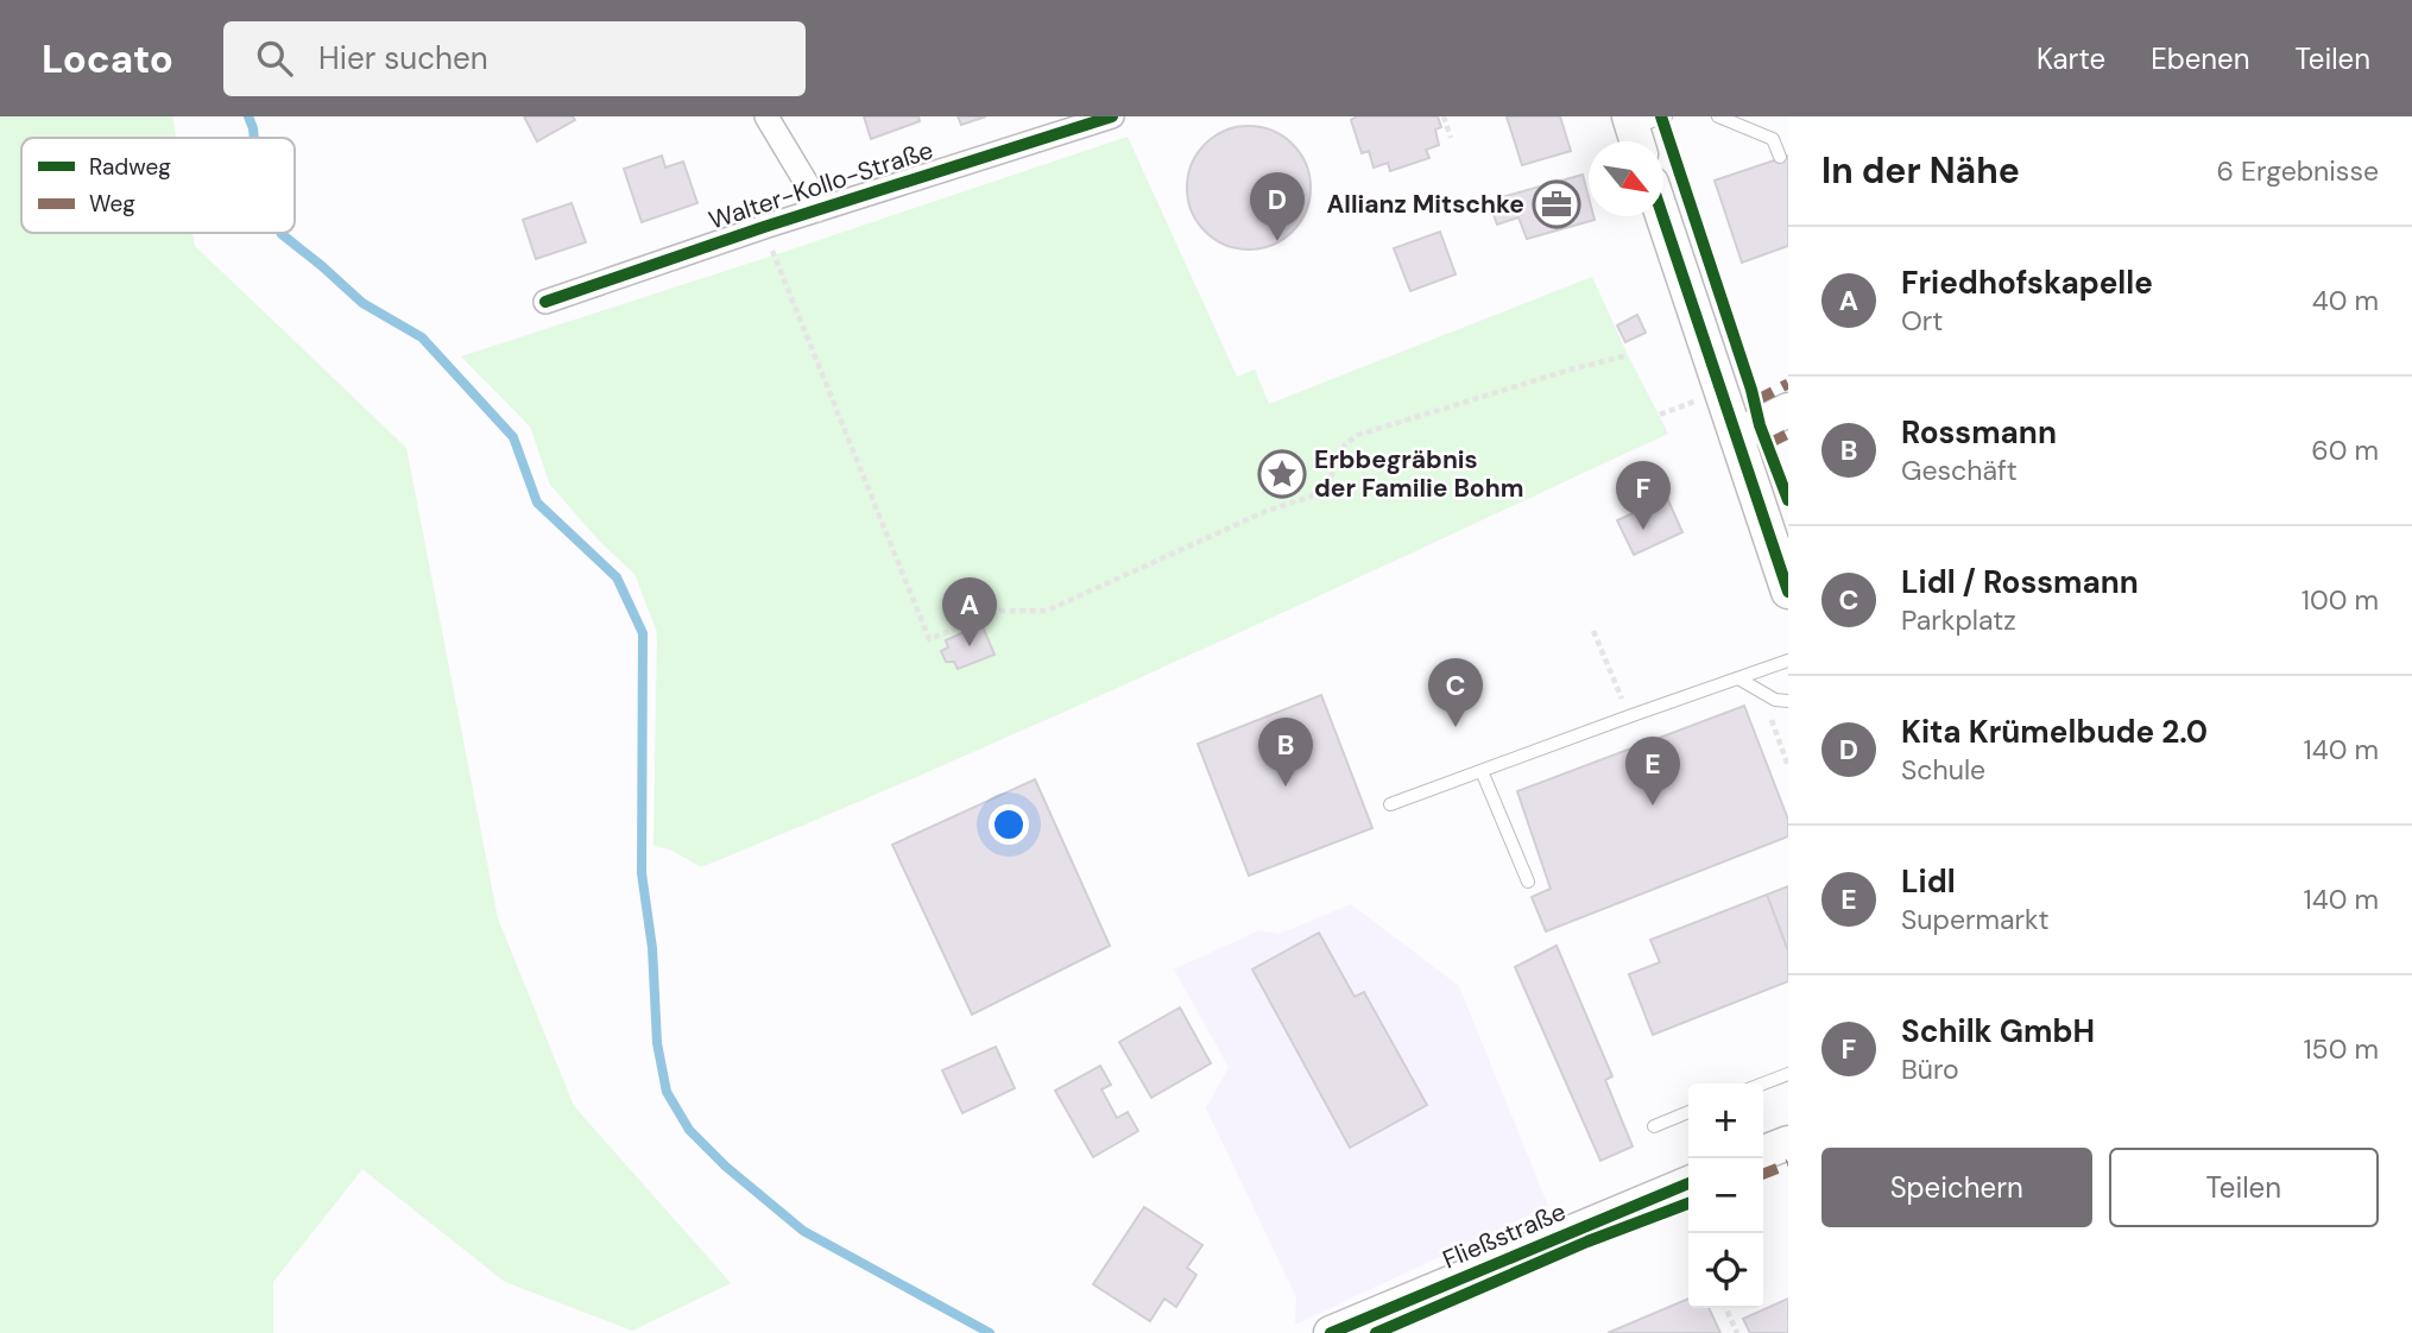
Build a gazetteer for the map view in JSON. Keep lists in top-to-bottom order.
{
  "streets": {
    "street": ["Walter-Kollo-Straße", "Fließstraße"]
  },
  "places": {
    "office": ["Allianz Mitschke"],
    "place": ["Erbbegräbnis der Familie Bohm"]
  },
  "legend": ["Radweg", "Weg"],
  "north": "bottom right",
  "page": {
    "header": "Locato",
    "search": "Hier suchen",
    "nav": ["Karte", "Ebenen", "Teilen"],
    "heading": ["In der Nähe", "6 Ergebnisse"],
    "pins": [
      "D",
      "F",
      "A",
      "C",
      "B",
      "E"
    ],
    "list": [
      {
        "mark": "A",
        "name": "Friedhofskapelle",
        "note": "Ort",
        "value": "40 m"
      },
      {
        "mark": "B",
        "name": "Rossmann",
        "note": "Geschäft",
        "value": "60 m"
      },
      {
        "mark": "C",
        "name": "Lidl / Rossmann",
        "note": "Parkplatz",
        "value": "100 m"
      },
      {
        "mark": "D",
        "name": "Kita Krümelbude 2.0",
        "note": "Schule",
        "value": "140 m"
      },
      {
        "mark": "E",
        "name": "Lidl",
        "note": "Supermarkt",
        "value": "140 m"
      },
      {
        "mark": "F",
        "name": "Schilk GmbH",
        "note": "Büro",
        "value": "150 m"
      }
    ],
    "map_buttons": ["+", "−"],
    "buttons": ["Speichern", "Teilen"]
  }
}
